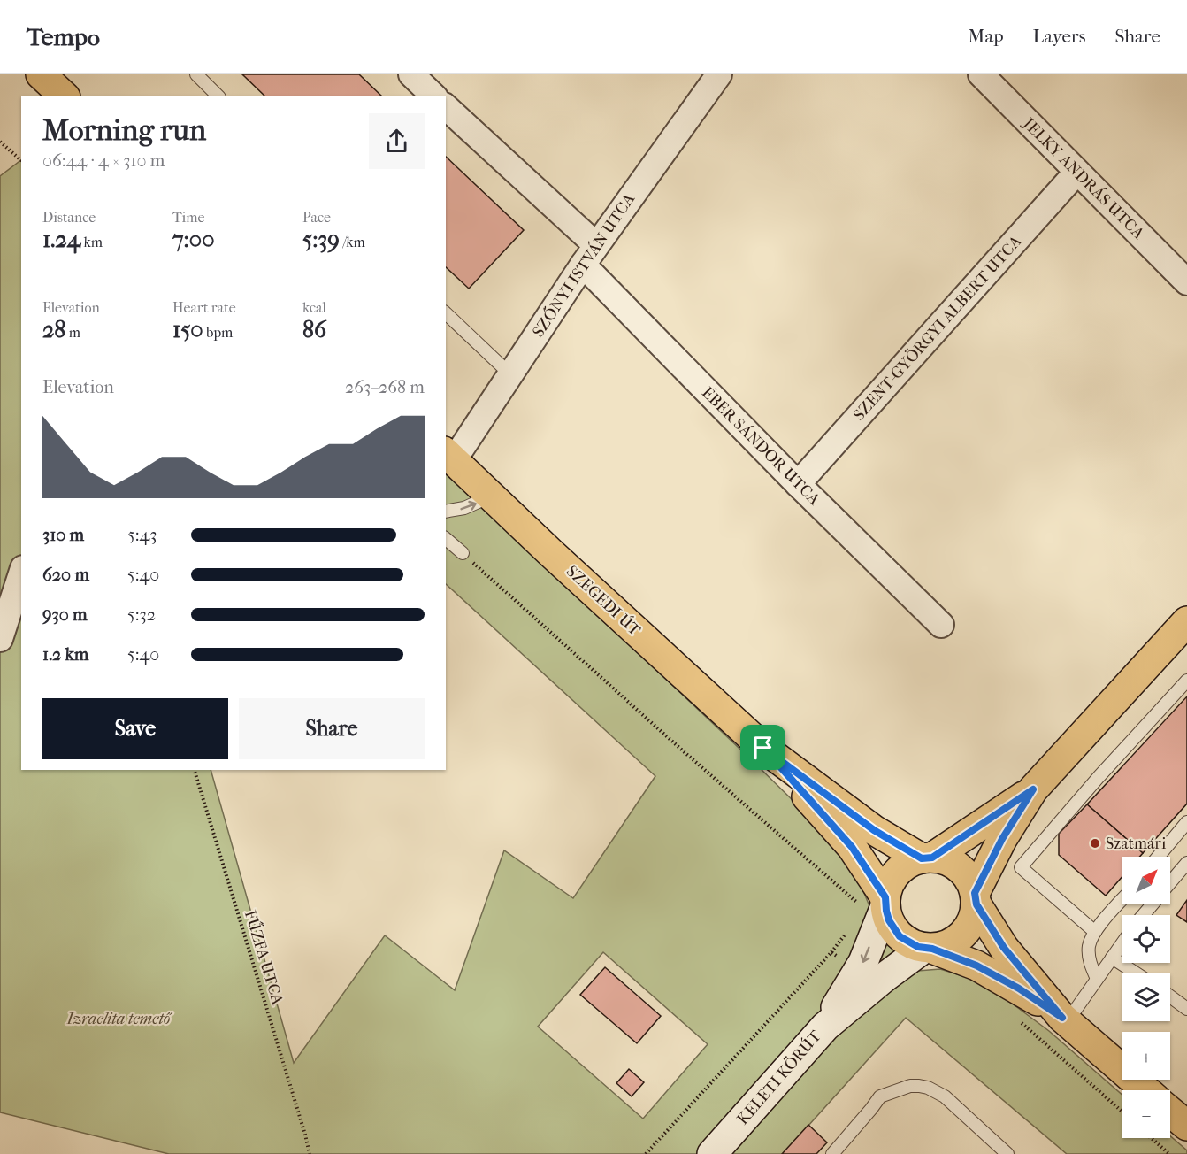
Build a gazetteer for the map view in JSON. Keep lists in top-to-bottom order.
{
  "streets": {
    "main road": ["SZEGEDI ÚT", "KELETI KÖRÚT"],
    "street": [
      "JELKY ANDRÁS UTCA",
      "SZŐNYI ISTVÁN UTCA",
      "SZENT-GYÖRGYI ALBERT UTCA",
      "ÉBER SÁNDOR UTCA"
    ],
    "path": ["FŰZFA UTCA"]
  },
  "crossings": [
    ["JELKY ANDRÁS UTCA", "SZENT-GYÖRGYI ALBERT UTCA"],
    ["SZŐNYI ISTVÁN UTCA", "ÉBER SÁNDOR UTCA"],
    ["SZŐNYI ISTVÁN UTCA", "SZEGEDI ÚT"],
    ["SZENT-GYÖRGYI ALBERT UTCA", "ÉBER SÁNDOR UTCA"]
  ],
  "parks": ["Izraelita temető"],
  "places": ["Szatmári"],
  "north": "top right",
  "page": {
    "header": "Tempo",
    "nav": ["Map", "Layers", "Share"],
    "heading": ["Morning run", "06:44 · 4 × 310 m"],
    "stats": [
      ["Distance", "1.24 km"],
      ["Time", "7:00"],
      ["Pace", "5:39 /km"],
      ["Elevation", "28 m"],
      ["Heart rate", "150 bpm"],
      ["kcal", "86"]
    ],
    "chart": ["Elevation", "263–268 m"],
    "list": [
      {
        "name": "310 m",
        "note": "5:43"
      },
      {
        "name": "620 m",
        "note": "5:40"
      },
      {
        "name": "930 m",
        "note": "5:32"
      },
      {
        "name": "1.2 km",
        "note": "5:40"
      }
    ],
    "buttons": ["Save", "Share"],
    "map_buttons": ["+", "−"]
  }
}
